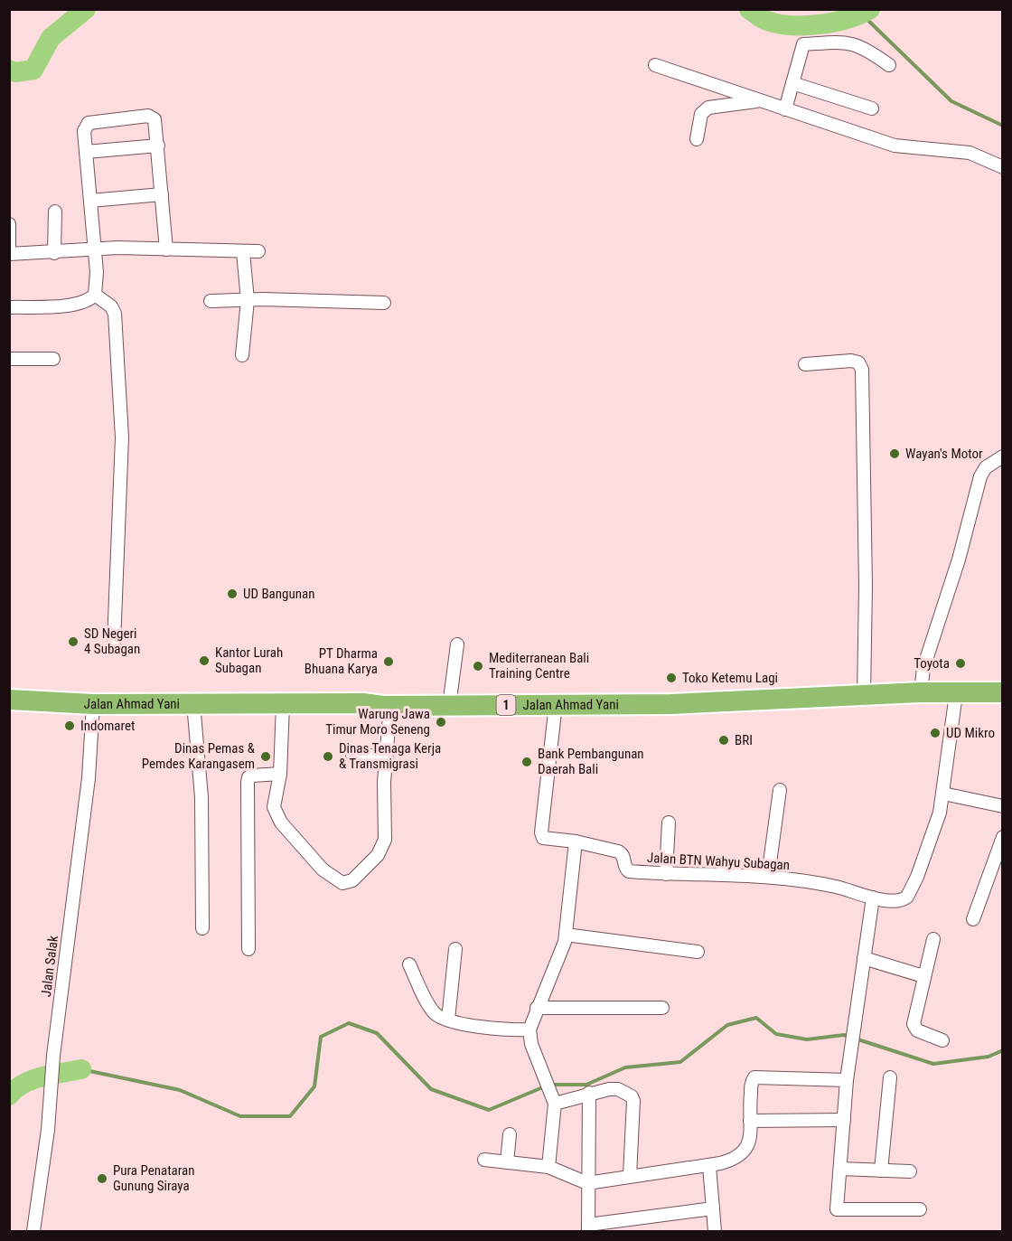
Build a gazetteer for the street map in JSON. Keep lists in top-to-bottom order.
{
  "streets": {
    "highway": ["Jalan Ahmad Yani", "1"],
    "street": ["Jalan BTN Wahyu Subagan", "Jalan Salak"]
  },
  "crossings": [
    ["Jalan Ahmad Yani", "Jalan BTN Wahyu Subagan"],
    ["Jalan Ahmad Yani", "Jalan Salak"]
  ],
  "places": [
    "Wayan's Motor",
    "UD Bangunan",
    "SD Negeri 4 Subagan",
    "Kantor Lurah Subagan",
    "PT Dharma Bhuana Karya",
    "Toyota",
    "Mediterranean Bali Training Centre",
    "Toko Ketemu Lagi",
    "Warung Jawa Timur Moro Seneng",
    "Indomaret",
    "UD Mikro",
    "BRI",
    "Dinas Pemas & Pemdes Karangasem",
    "Dinas Tenaga Kerja & Transmigrasi",
    "Bank Pembangunan Daerah Bali",
    "Pura Penataran Gunung Siraya"
  ]
}
